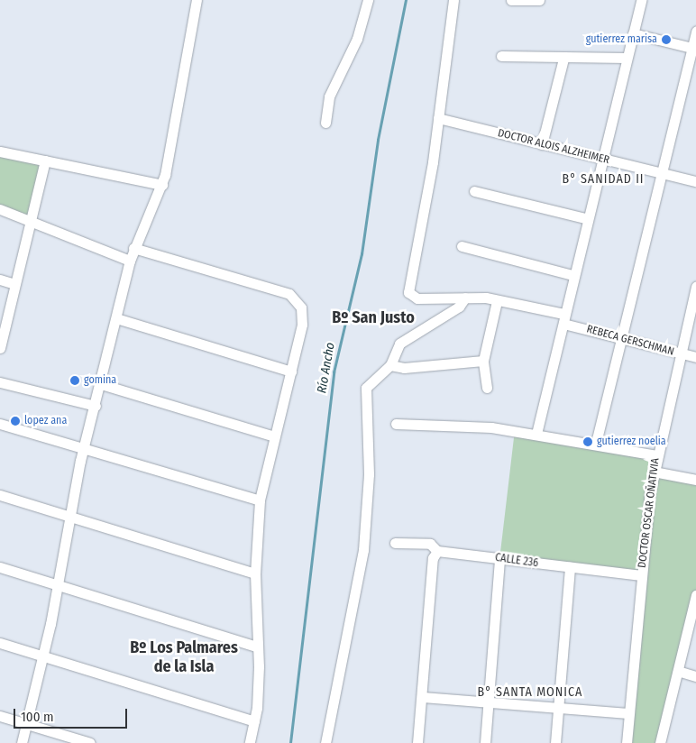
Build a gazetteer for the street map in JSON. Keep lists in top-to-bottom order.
{
  "streets": {
    "street": [
      "DOCTOR ALOIS ALZHEIMER",
      "REBECA GERSCHMAN",
      "DOCTOR OSCAR OÑATIVIA",
      "CALLE 236"
    ]
  },
  "crossings": [
    ["DOCTOR ALOIS ALZHEIMER", "REBECA GERSCHMAN"],
    ["REBECA GERSCHMAN", "DOCTOR OSCAR OÑATIVIA"],
    ["DOCTOR OSCAR OÑATIVIA", "CALLE 236"]
  ],
  "districts": [
    "B° SANIDAD II",
    "Bº San Justo",
    "Bº Los Palmares de la Isla",
    "B° SANTA MONICA"
  ],
  "water": ["Río Ancho"],
  "places": [
    "gutierrez marisa",
    "gomina",
    "lopez ana",
    "gutierrez noelia"
  ],
  "scale_bar": "100 m"
}
